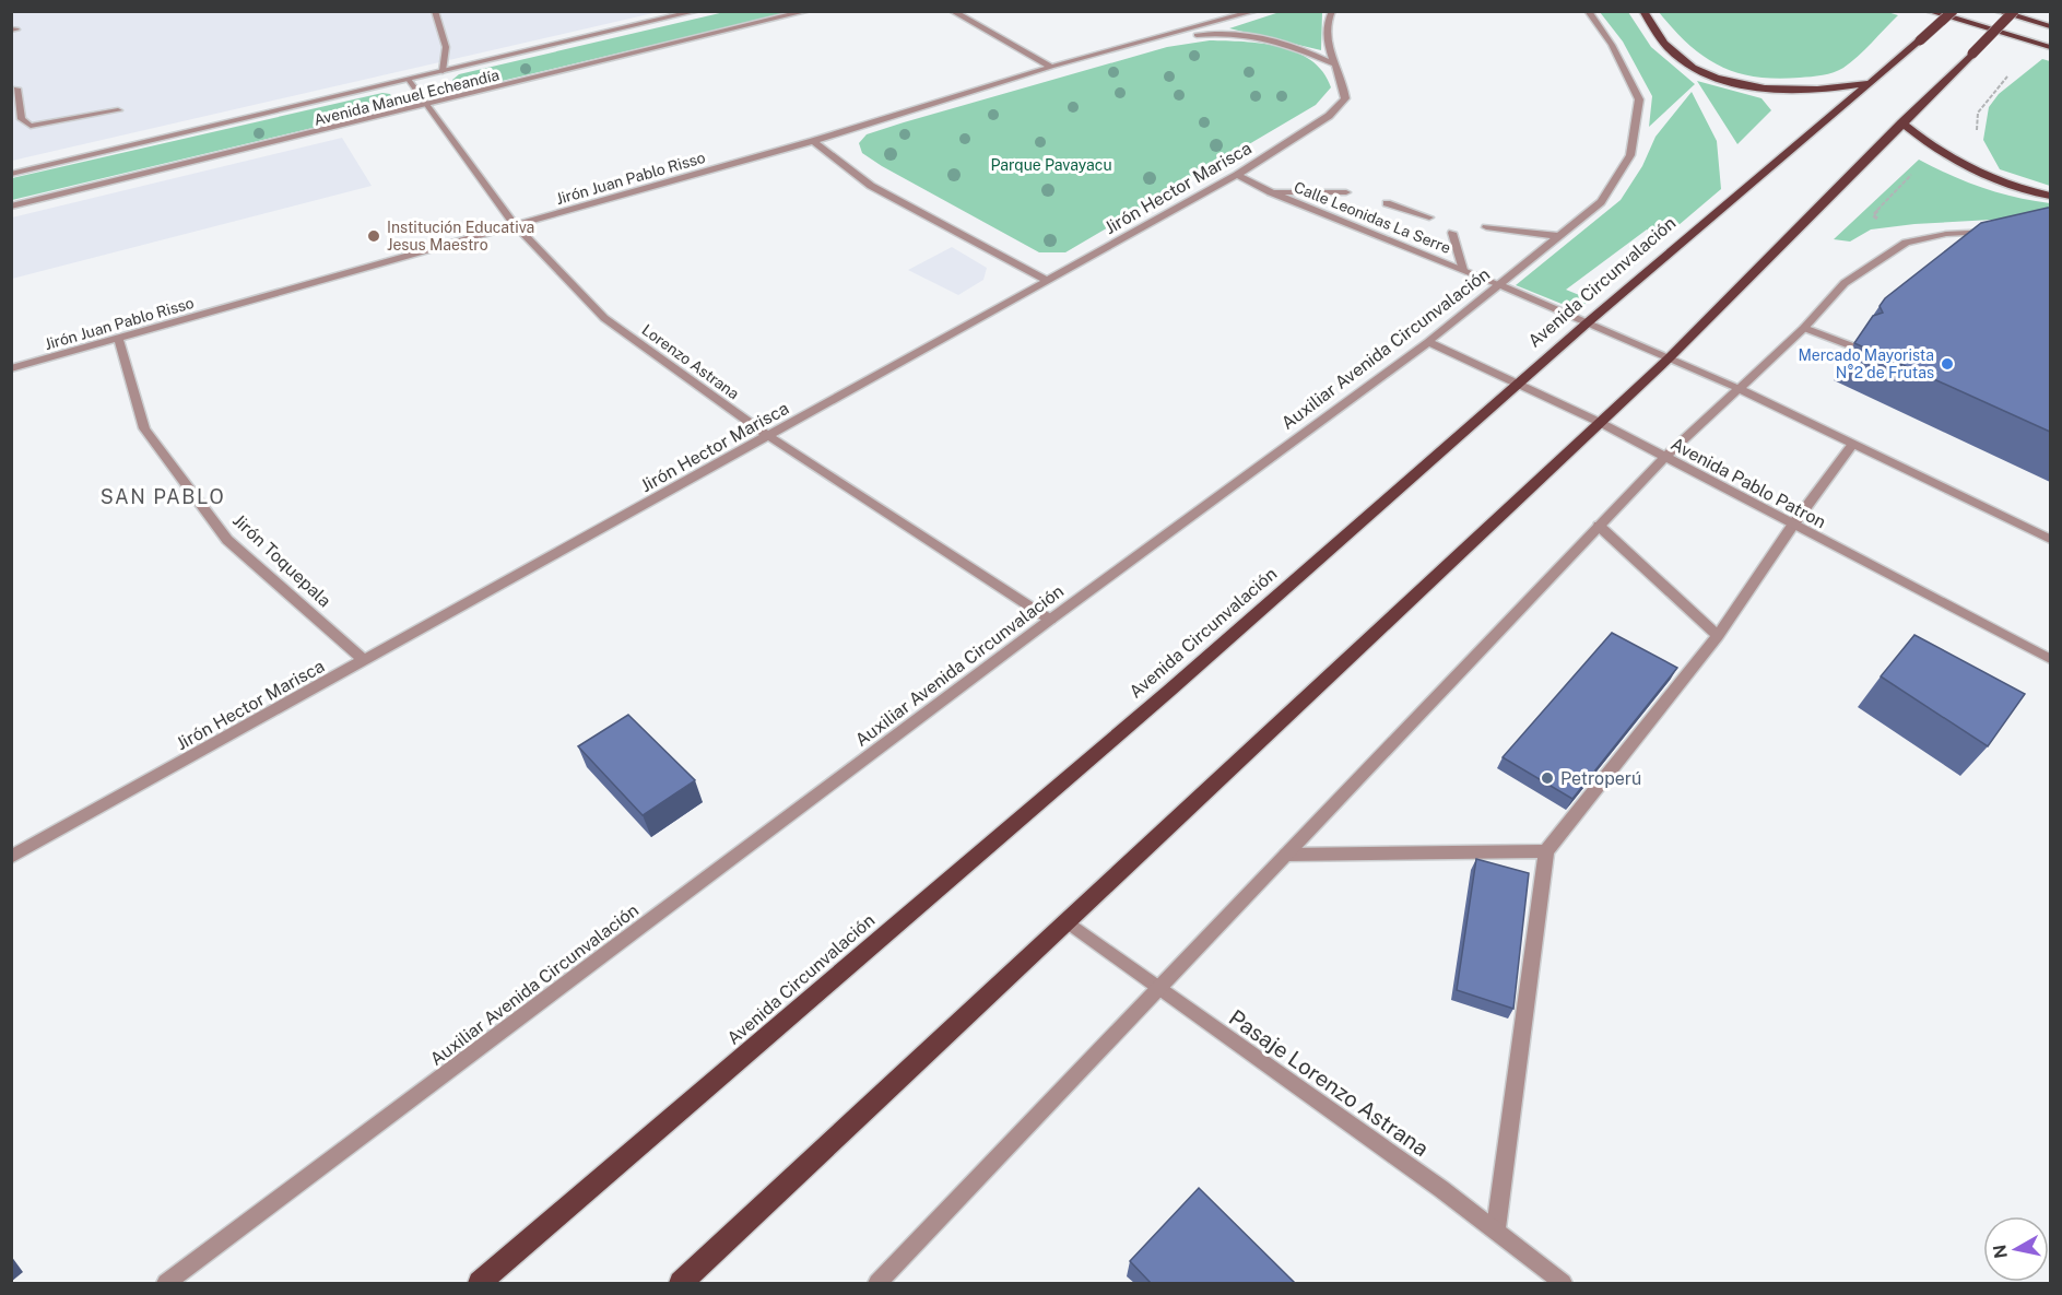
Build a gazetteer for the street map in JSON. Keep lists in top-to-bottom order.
{
  "streets": {
    "main road": ["Avenida Circunvalación"],
    "street": [
      "Avenida Manuel Echeandía",
      "Jirón Juan Pablo Risso",
      "Jirón Hector Marisca",
      "Calle Leonidas La Serre",
      "Auxiliar Avenida Circunvalación",
      "Lorenzo Astrana",
      "Avenida Pablo Patron",
      "Jirón Toquepala",
      "Pasaje Lorenzo Astrana"
    ]
  },
  "crossings": [
    ["Avenida Manuel Echeandía", "Lorenzo Astrana"],
    ["Jirón Juan Pablo Risso", "Lorenzo Astrana"],
    ["Jirón Juan Pablo Risso", "Jirón Toquepala"],
    ["Jirón Hector Marisca", "Calle Leonidas La Serre"],
    ["Jirón Hector Marisca", "Lorenzo Astrana"],
    ["Jirón Hector Marisca", "Jirón Toquepala"],
    ["Calle Leonidas La Serre", "Auxiliar Avenida Circunvalación"],
    ["Avenida Circunvalación", "Avenida Pablo Patron"],
    ["Auxiliar Avenida Circunvalación", "Lorenzo Astrana"],
    ["Auxiliar Avenida Circunvalación", "Avenida Pablo Patron"]
  ],
  "districts": ["SAN PABLO"],
  "parks": ["Parque Pavayacu"],
  "places": ["Institución Educativa Jesus Maestro", "Mercado Mayorista N°2 de Frutas", "Petroperú"],
  "north": "left"
}
